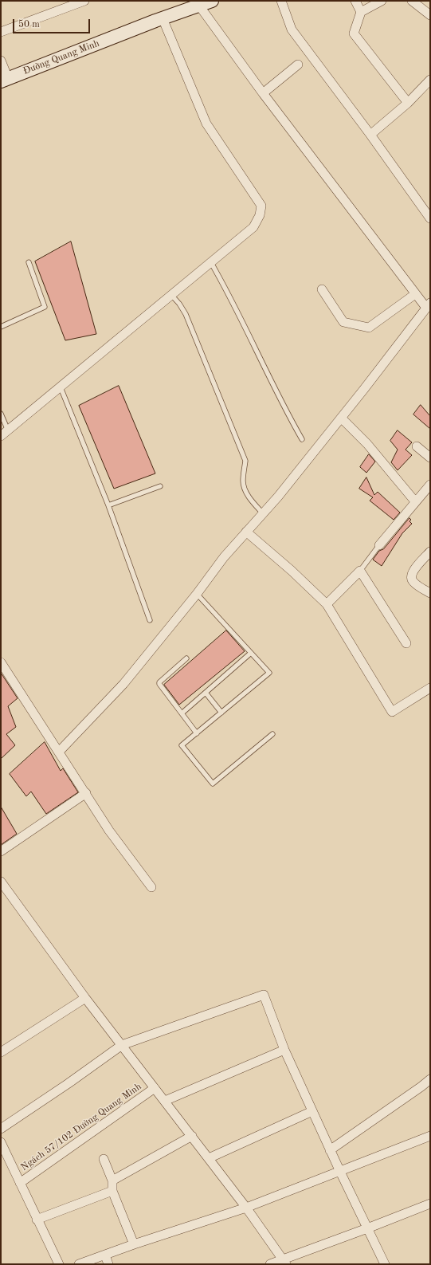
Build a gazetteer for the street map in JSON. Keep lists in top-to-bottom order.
{
  "streets": {
    "street": ["Đường Quang Minh", "Ngách 57/102 Đường Quang Minh"]
  },
  "scale_bar": "50 m"
}
